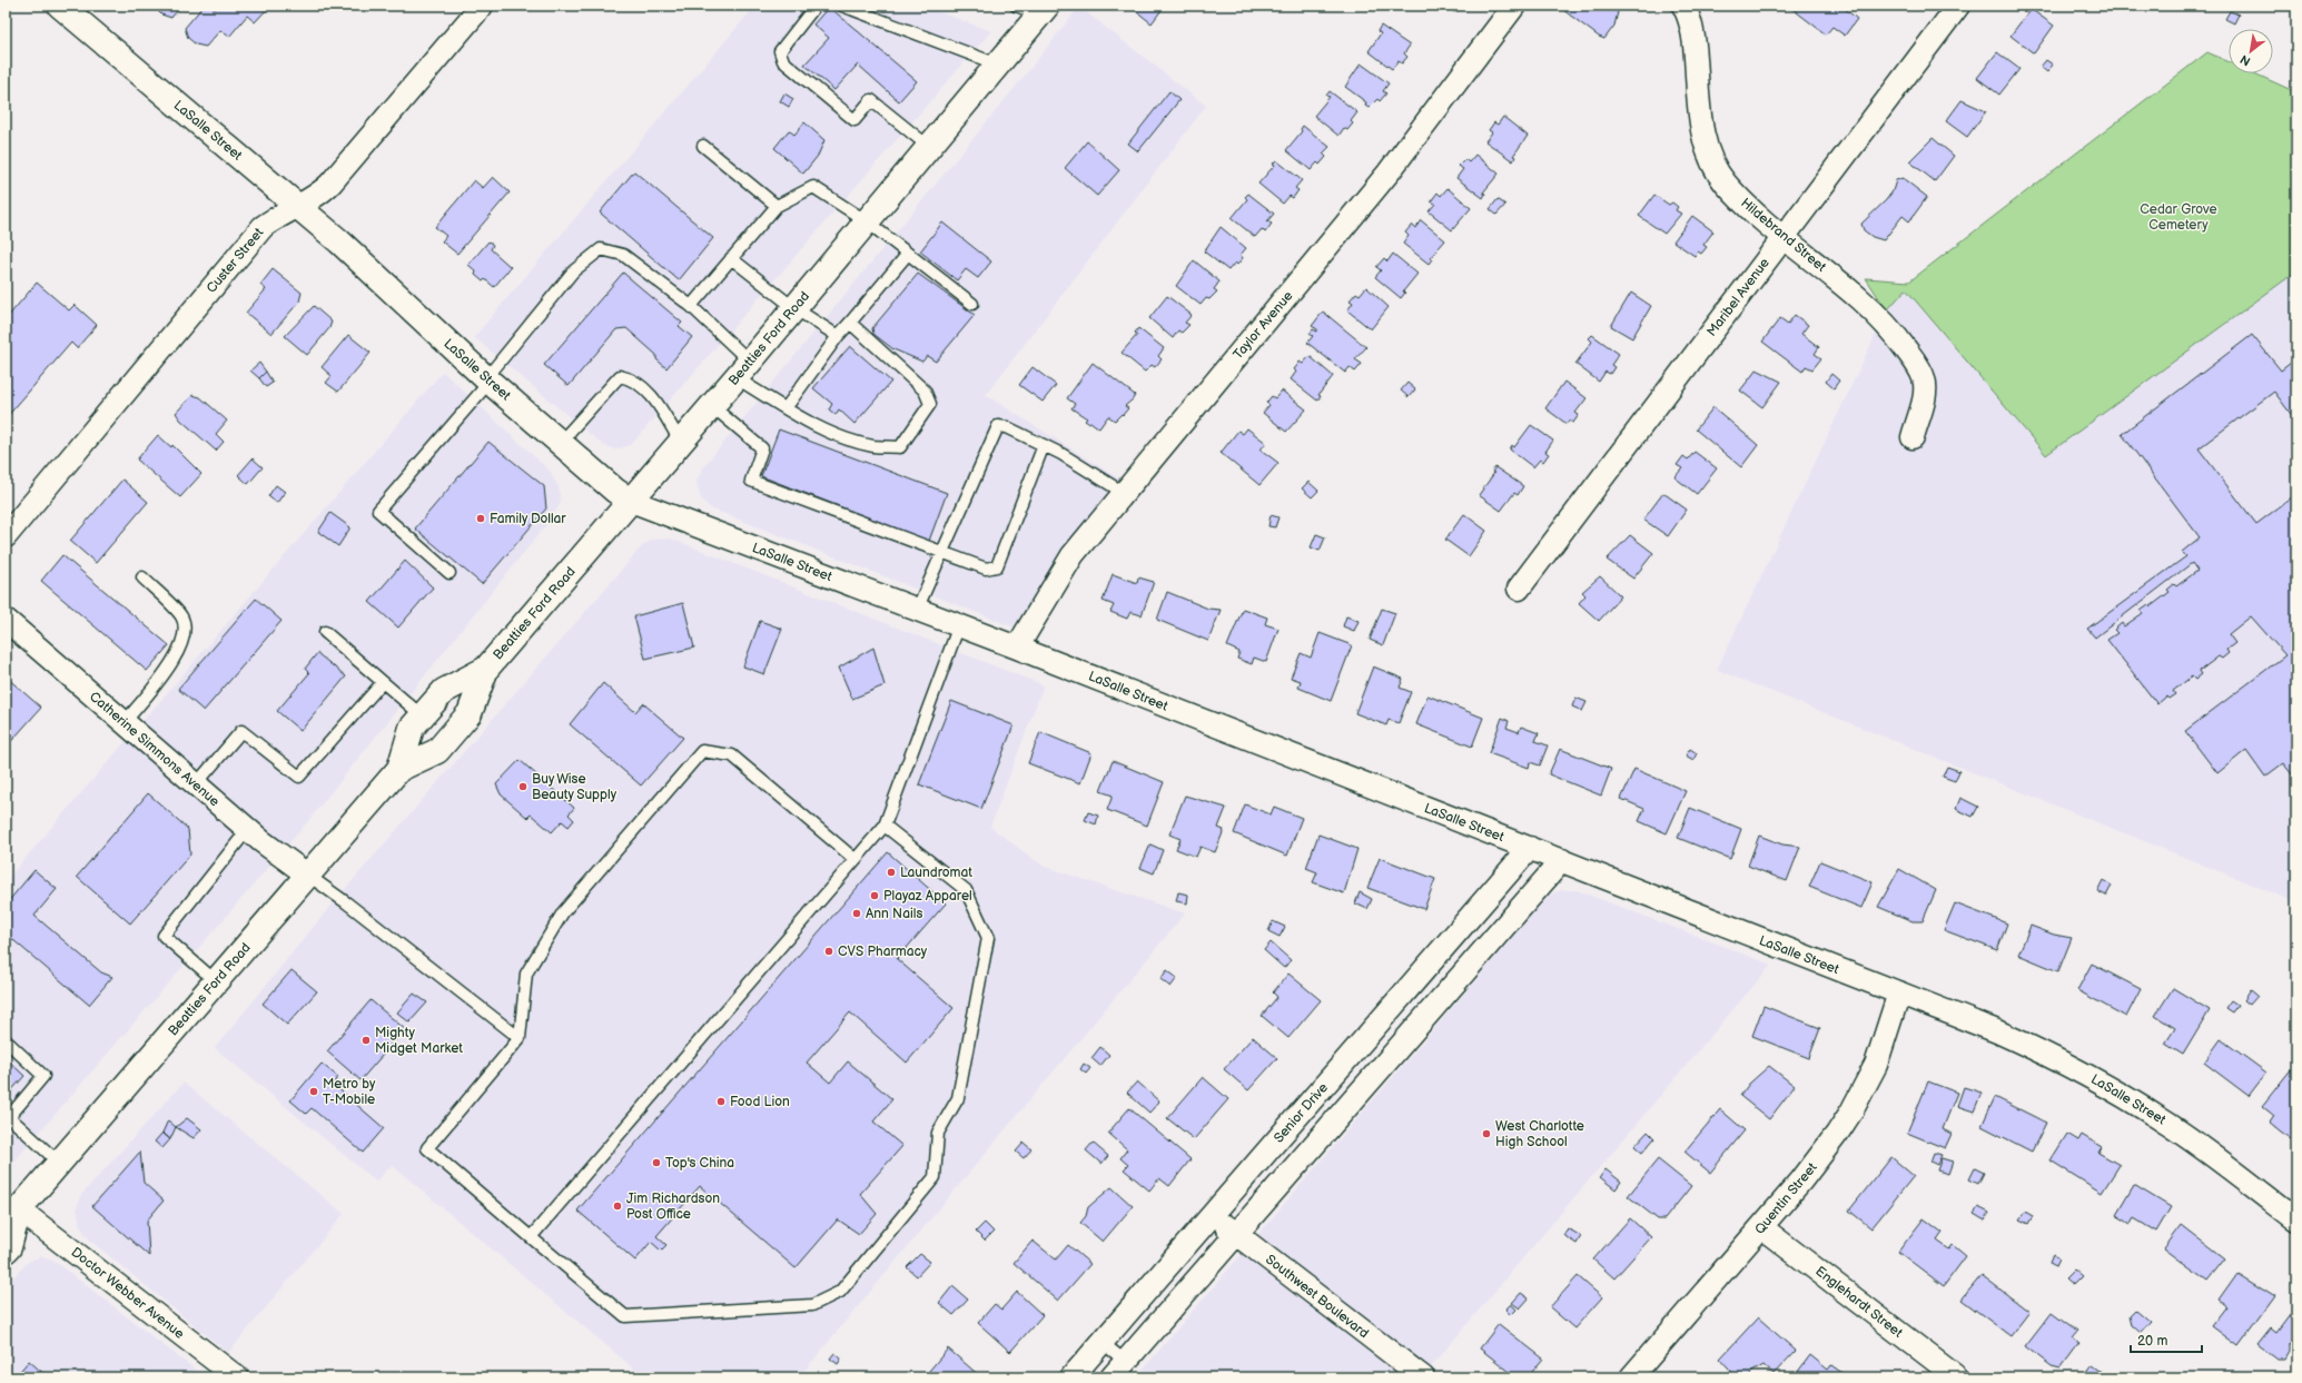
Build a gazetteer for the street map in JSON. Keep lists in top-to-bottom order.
{
  "streets": {
    "main road": ["LaSalle Street", "Beatties Ford Road"],
    "street": [
      "Hildebrand Street",
      "Custer Street",
      "Maribel Avenue",
      "Taylor Avenue",
      "Catherine Simmons Avenue",
      "Senior Drive",
      "Quentin Street",
      "Doctor Webber Avenue",
      "Southwest Boulevard",
      "Englehardt Street"
    ]
  },
  "crossings": [
    ["LaSalle Street", "Custer Street"],
    ["LaSalle Street", "Taylor Avenue"],
    ["LaSalle Street", "Beatties Ford Road"],
    ["LaSalle Street", "Senior Drive"],
    ["LaSalle Street", "Quentin Street"],
    ["Hildebrand Street", "Maribel Avenue"],
    ["Beatties Ford Road", "Catherine Simmons Avenue"],
    ["Beatties Ford Road", "Doctor Webber Avenue"],
    ["Senior Drive", "Southwest Boulevard"],
    ["Quentin Street", "Englehardt Street"]
  ],
  "parks": ["Cedar Grove Cemetery"],
  "places": [
    "Family Dollar",
    "Buy Wise Beauty Supply",
    "Laundromat",
    "Playaz Apparel",
    "Ann Nails",
    "CVS Pharmacy",
    "Mighty Midget Market",
    "Metro by T-Mobile",
    "Food Lion",
    "West Charlotte High School",
    "Top's China",
    "Jim Richardson Post Office"
  ],
  "scale_bar": "20 m",
  "north": "bottom left"
}
